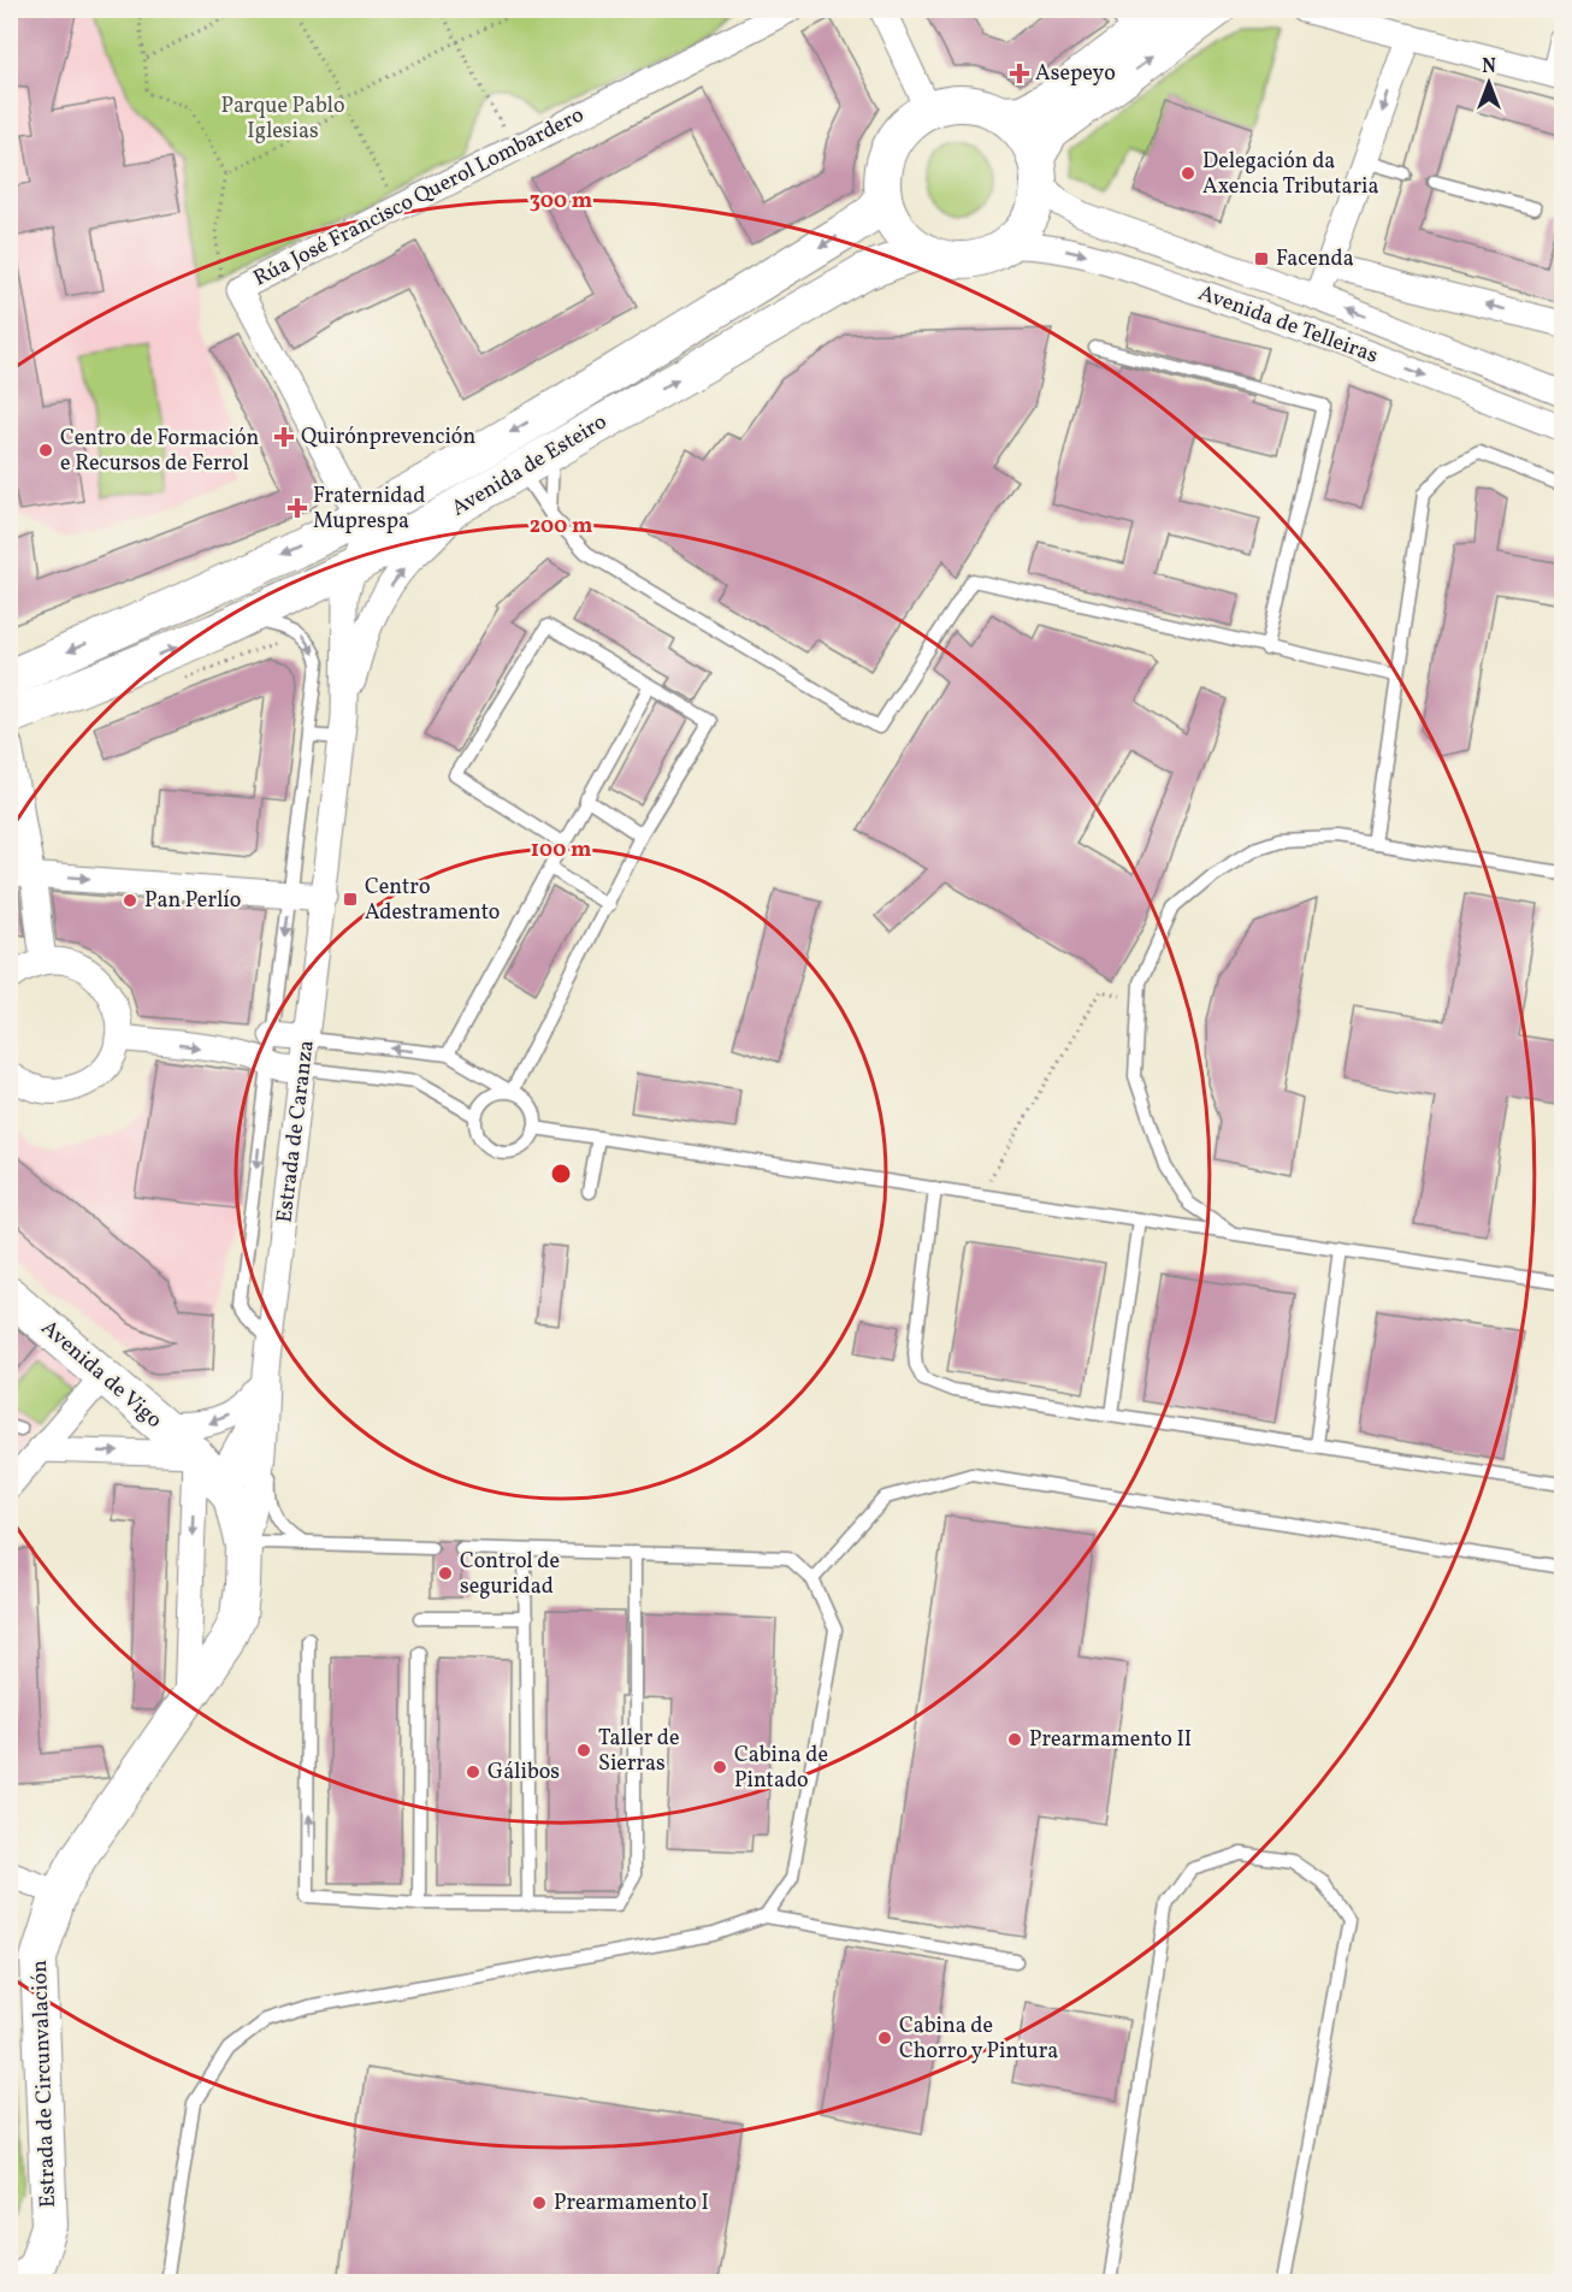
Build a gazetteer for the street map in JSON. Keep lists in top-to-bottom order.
{
  "streets": {
    "main road": ["Avenida de Esteiro", "Avenida de Vigo", "Estrada de Circunvalación"],
    "street": ["Rúa José Francisco Querol Lombardero", "Avenida de Telleiras", "Estrada de Caranza"]
  },
  "crossings": [
    ["Rúa José Francisco Querol Lombardero", "Avenida de Esteiro"],
    ["Avenida de Telleiras", "Avenida de Esteiro"],
    ["Estrada de Caranza", "Avenida de Vigo"],
    ["Estrada de Caranza", "Estrada de Circunvalación"],
    ["Avenida de Vigo", "Estrada de Circunvalación"]
  ],
  "parks": ["Parque Pablo Iglesias"],
  "places": {
    "health": ["Asepeyo", "Quirónprevención", "Fraternidad Muprespa"],
    "other": [
      "Delegación da Axencia Tributaria",
      "Centro de Formación e Recursos de Ferrol",
      "Pan Perlío",
      "Control de seguridad",
      "Prearmamento II",
      "Taller de Sierras",
      "Cabina de Pintado",
      "Gálibos",
      "Cabina de Chorro y Pintura",
      "Prearmamento I"
    ],
    "transit": ["Facenda", "Centro Adestramento"]
  },
  "north": "top",
  "rings": ["300 m", "200 m", "100 m"]
}
